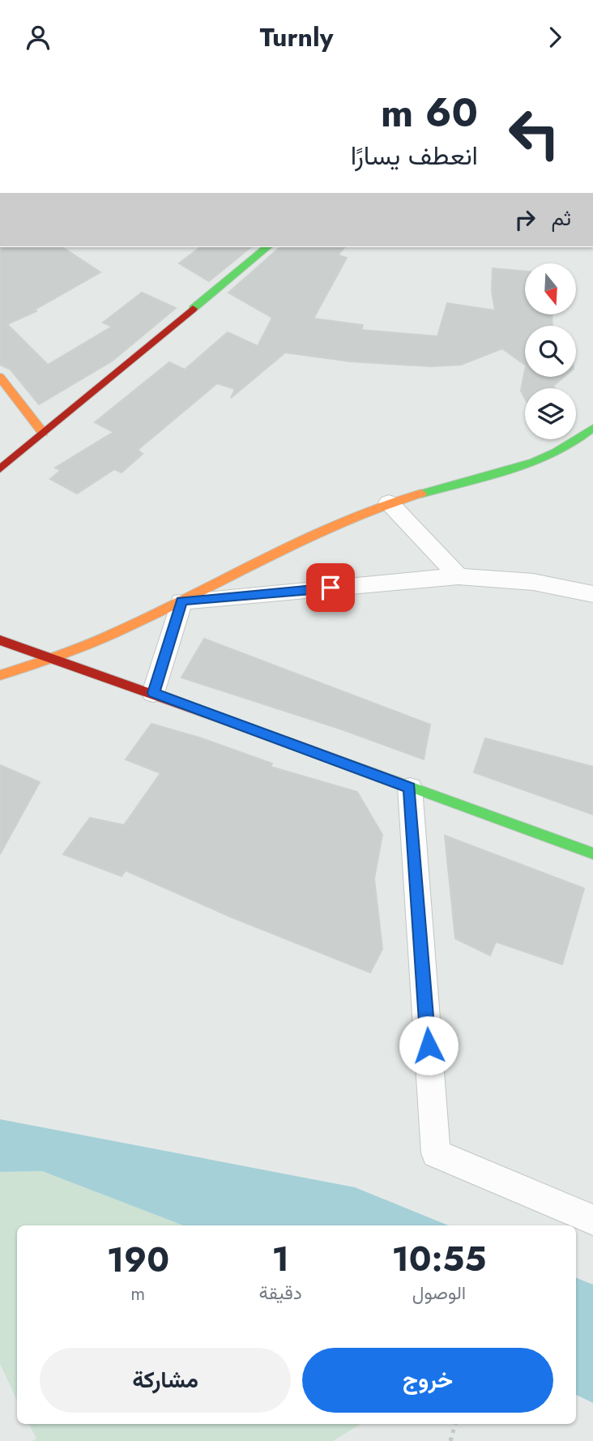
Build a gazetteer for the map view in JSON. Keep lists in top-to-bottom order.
{
  "north": "bottom",
  "page": {
    "header": "Turnly",
    "turn": ["60 m", "انعطف يسارًا"],
    "then": "ثم",
    "eta": [
      "10:55",
      "الوصول",
      "1",
      "دقيقة",
      "190",
      "m"
    ],
    "buttons": ["خروج", "مشاركة"]
  }
}
